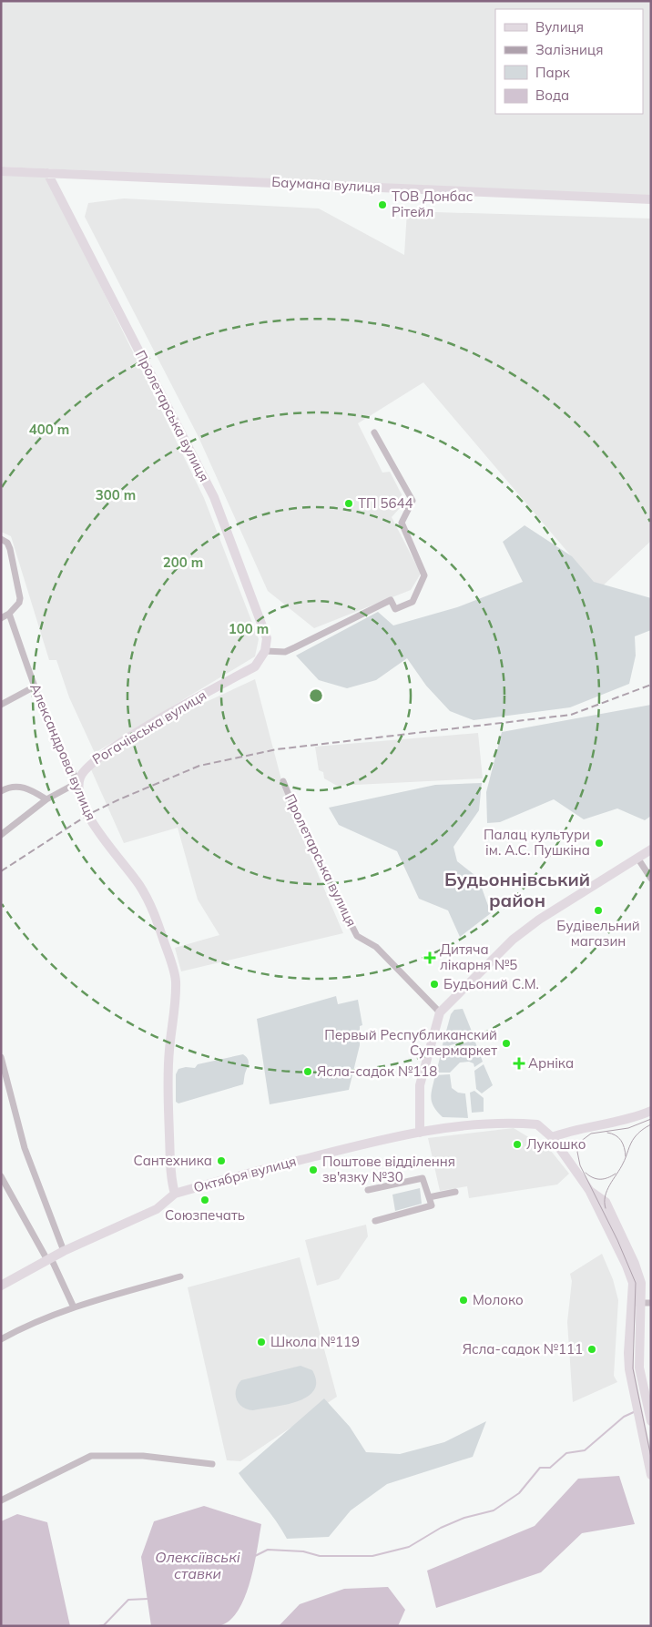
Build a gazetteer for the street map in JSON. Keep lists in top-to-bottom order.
{
  "streets": {
    "street": [
      "Баумана вулиця",
      "Пролетарська вулиця",
      "Рогачівська вулиця",
      "Александрова вулиця",
      "Октября вулиця"
    ]
  },
  "crossings": [
    ["Баумана вулиця", "Пролетарська вулиця"],
    ["Пролетарська вулиця", "Рогачівська вулиця"],
    ["Рогачівська вулиця", "Александрова вулиця"],
    ["Александрова вулиця", "Октября вулиця"]
  ],
  "districts": ["Будьоннівський район"],
  "water": ["Олексіївські ставки"],
  "places": {
    "other": [
      "ТОВ Донбас Рітейл",
      "ТП 5644",
      "Палац культури ім. А.С. Пушкіна",
      "Будівельний магазин",
      "Будьоний С.М.",
      "Первый Республиканский Супермаркет",
      "Ясла-садок №118",
      "Лукошко",
      "Сантехника",
      "Поштове відділення зв'язку №30",
      "Союзпечать",
      "Молоко",
      "Школа №119",
      "Ясла-садок №111"
    ],
    "health": ["Дитяча лікарня №5", "Арніка"]
  },
  "legend": [
    "Вулиця",
    "Залізниця",
    "Парк",
    "Вода"
  ],
  "rings": [
    "400 m",
    "300 m",
    "200 m",
    "100 m"
  ]
}
